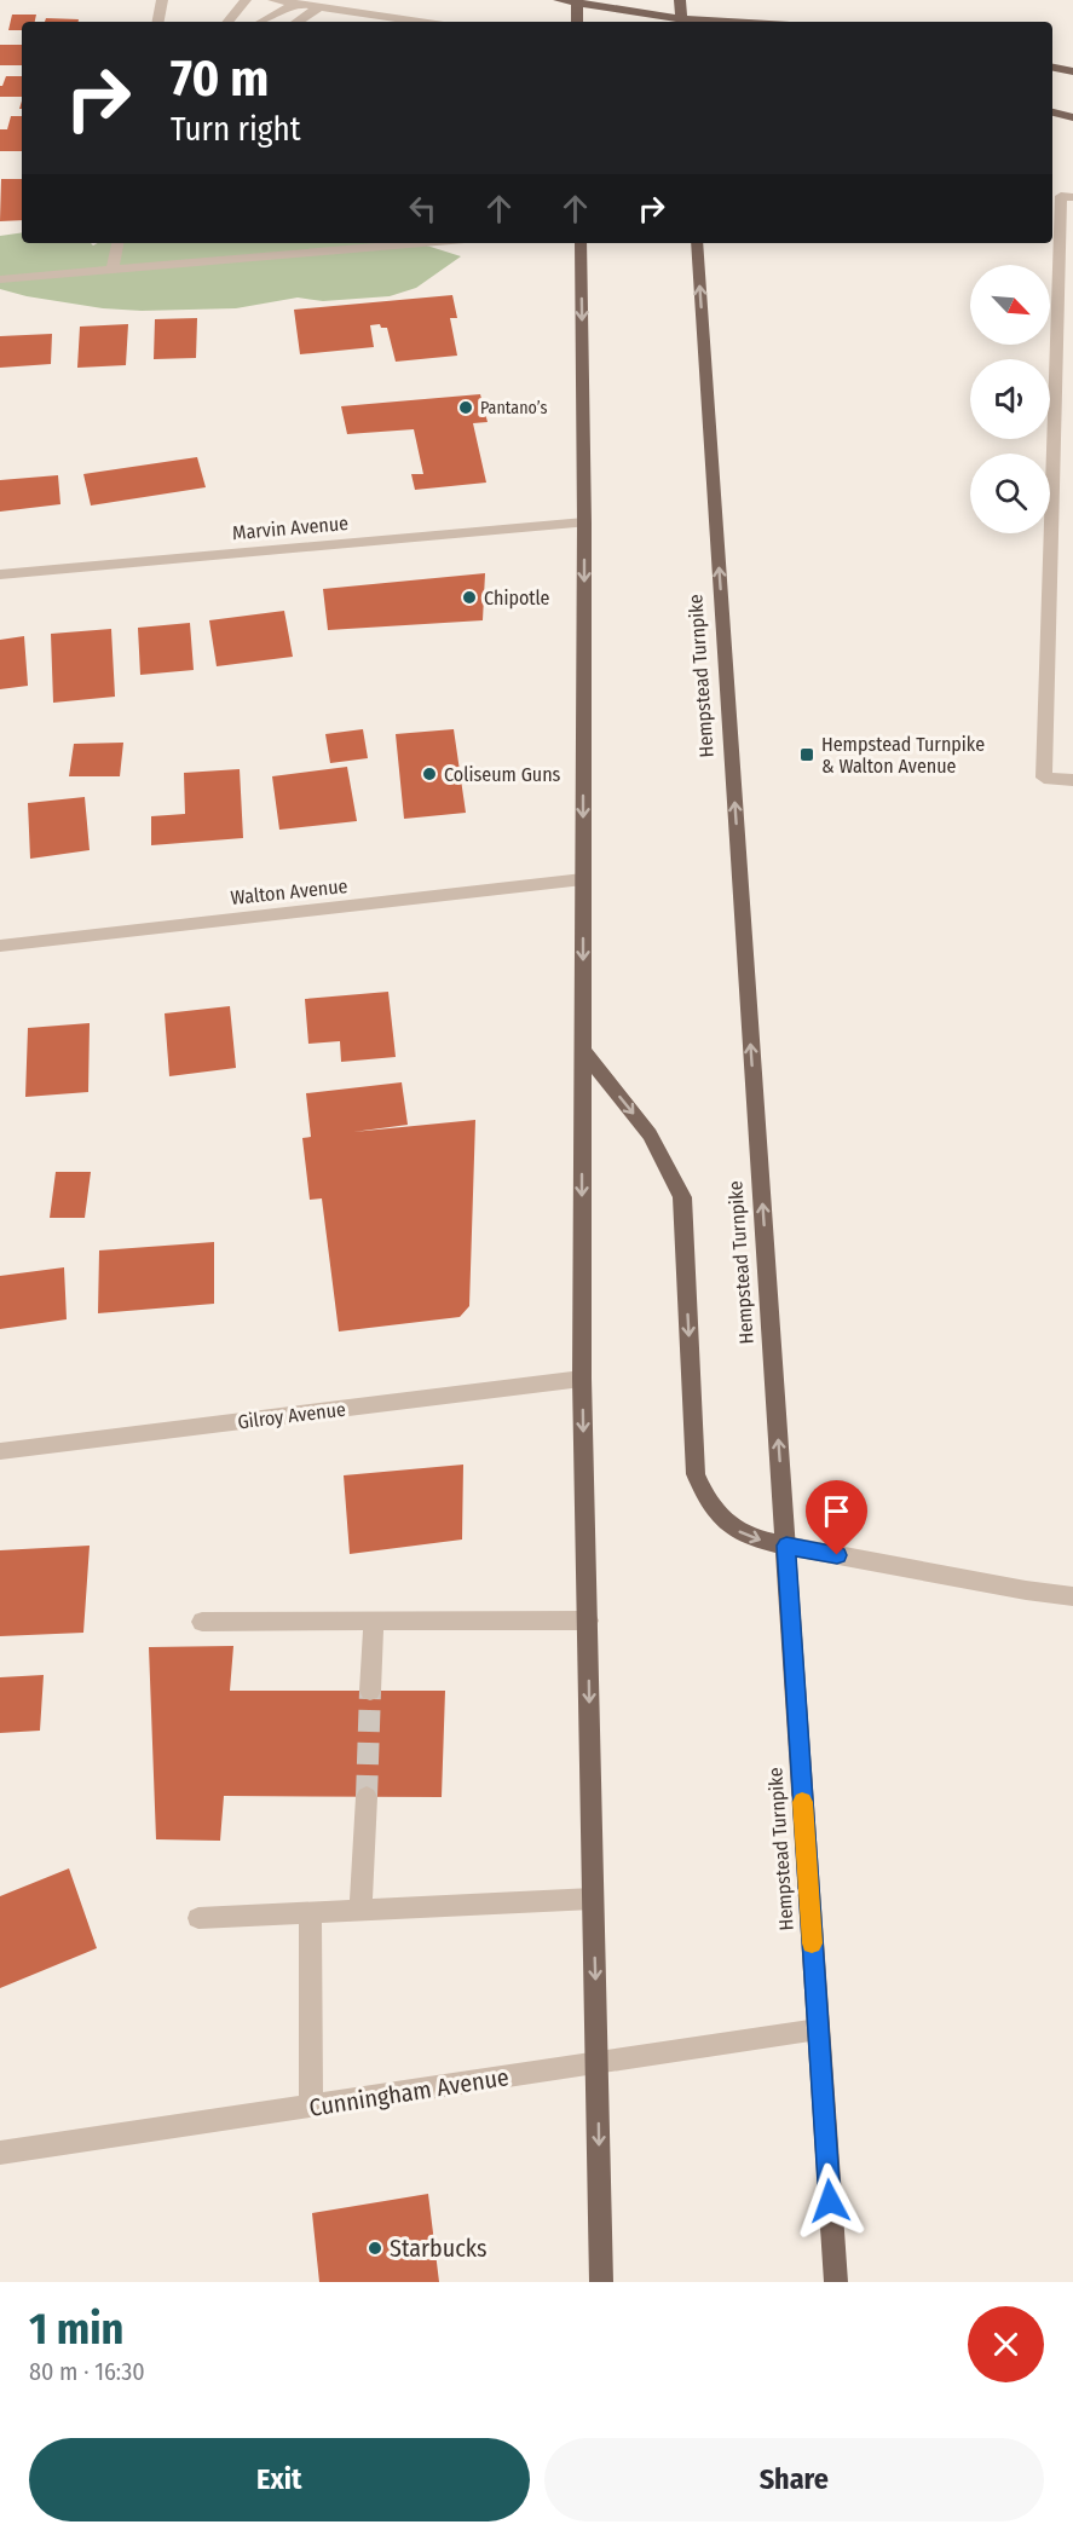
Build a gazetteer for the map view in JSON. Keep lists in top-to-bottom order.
{
  "streets": {
    "main road": ["Hempstead Turnpike"],
    "street": [
      "Marvin Avenue",
      "Walton Avenue",
      "Gilroy Avenue",
      "Cunningham Avenue"
    ]
  },
  "crossings": [
    ["Hempstead Turnpike", "Cunningham Avenue"]
  ],
  "places": {
    "other": [
      "Pantano’s",
      "Chipotle",
      "Coliseum Guns",
      "Starbucks"
    ],
    "transit": ["Hempstead Turnpike & Walton Avenue"]
  },
  "north": "bottom right",
  "page": {
    "turn": ["70 m", "Turn right"],
    "heading": ["1 min", "80 m · 16:30"],
    "buttons": ["Exit", "Share"]
  }
}
